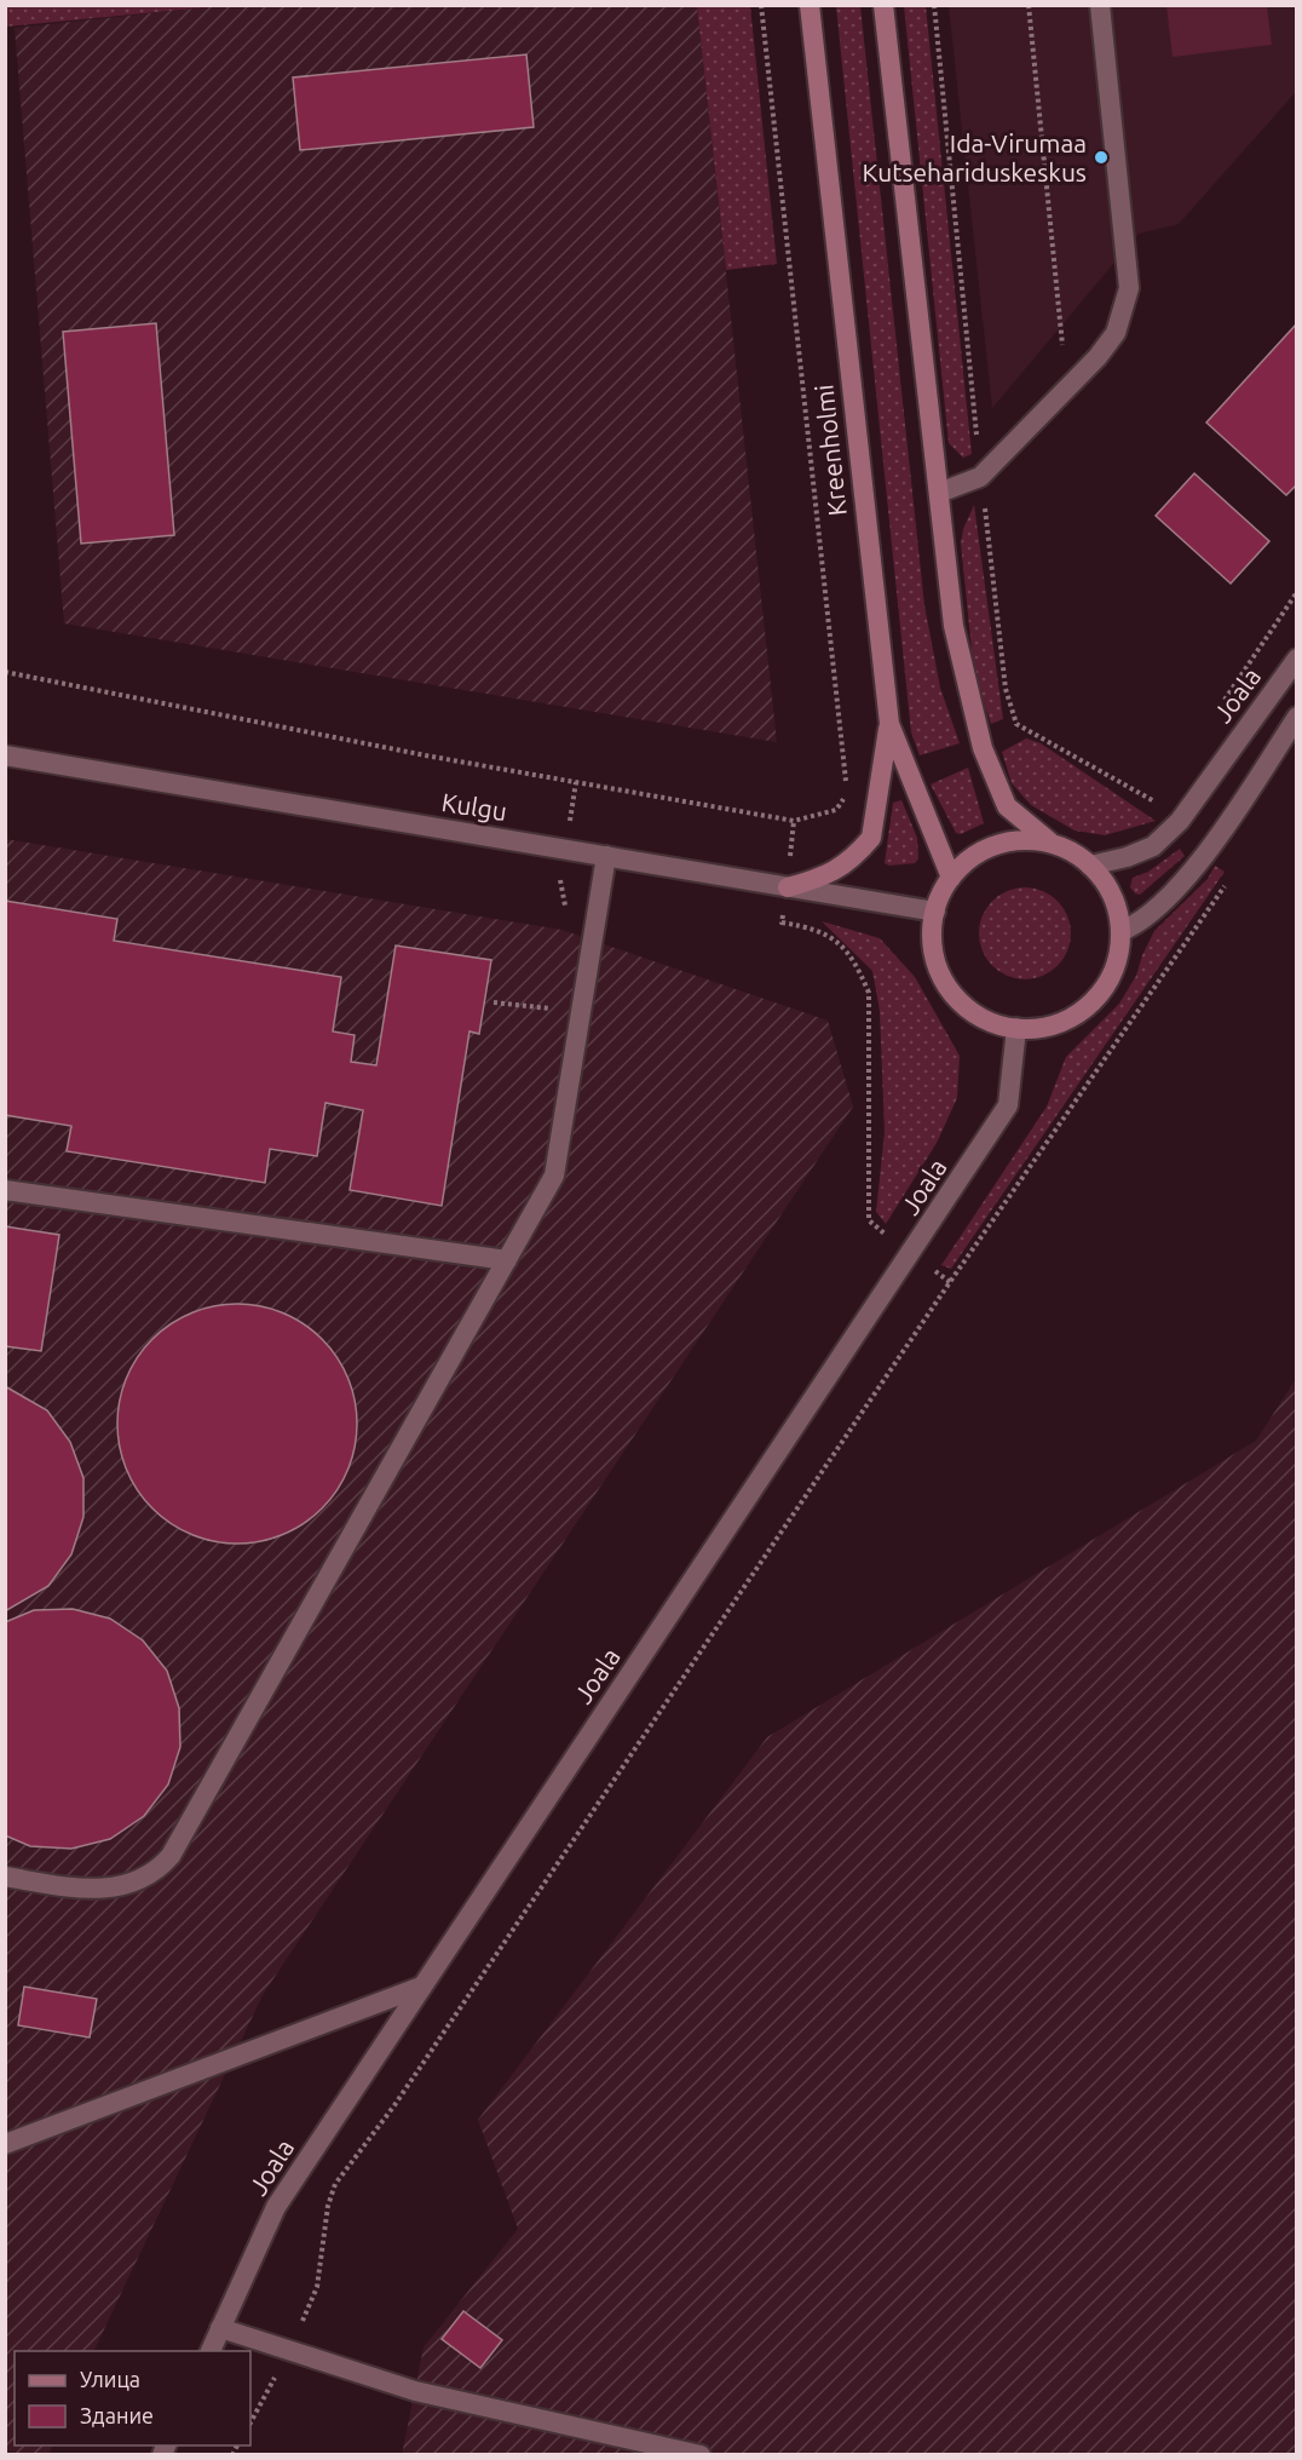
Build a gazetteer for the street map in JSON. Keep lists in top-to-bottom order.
{
  "streets": {
    "main road": ["Kreenholmi"],
    "street": ["Joala", "Kulgu"]
  },
  "crossings": [
    ["Kreenholmi", "Joala"],
    ["Kreenholmi", "Kulgu"],
    ["Joala", "Kulgu"]
  ],
  "places": ["Ida-Virumaa Kutsehariduskeskus"],
  "legend": ["Улица", "Здание"]
}
